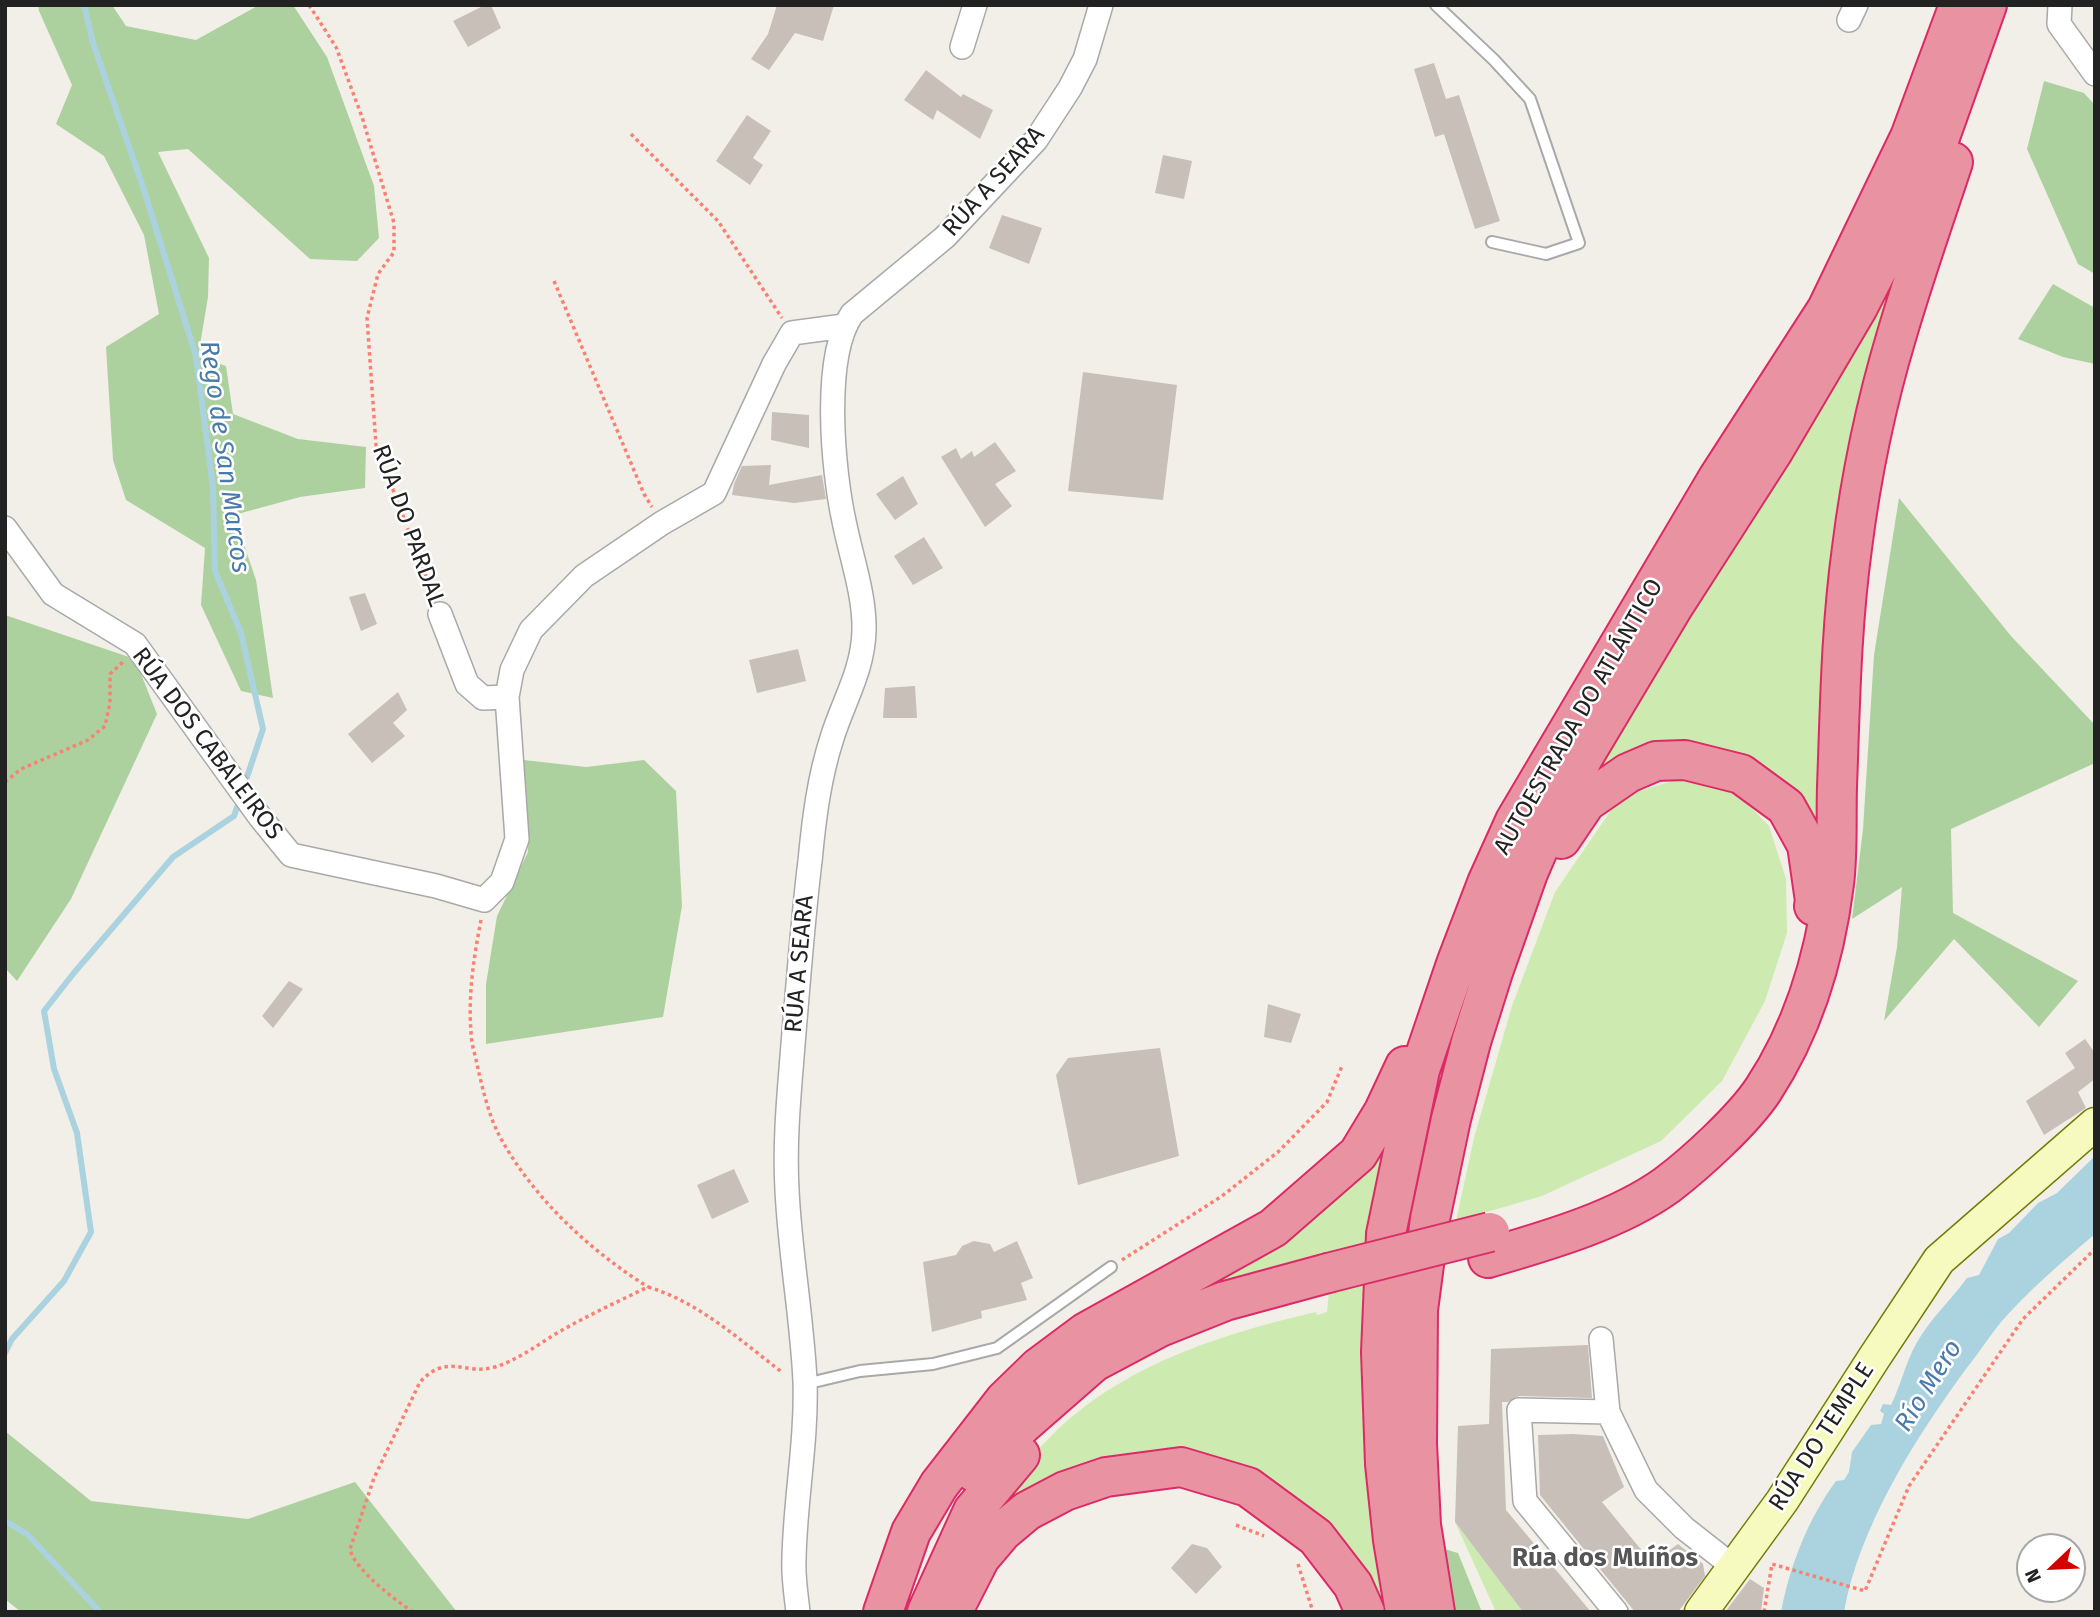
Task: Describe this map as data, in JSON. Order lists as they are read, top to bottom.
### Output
{
  "streets": {
    "highway": ["AUTOESTRADA DO ATLÁNTICO"],
    "main road": ["RÚA DO TEMPLE"],
    "street": ["RÚA A SEARA", "RÚA DO PARDAL", "RÚA DOS CABALEIROS"]
  },
  "districts": ["Rúa dos Muíños"],
  "water": ["Rego de San Marcos", "Río Mero"],
  "north": "bottom left"
}
